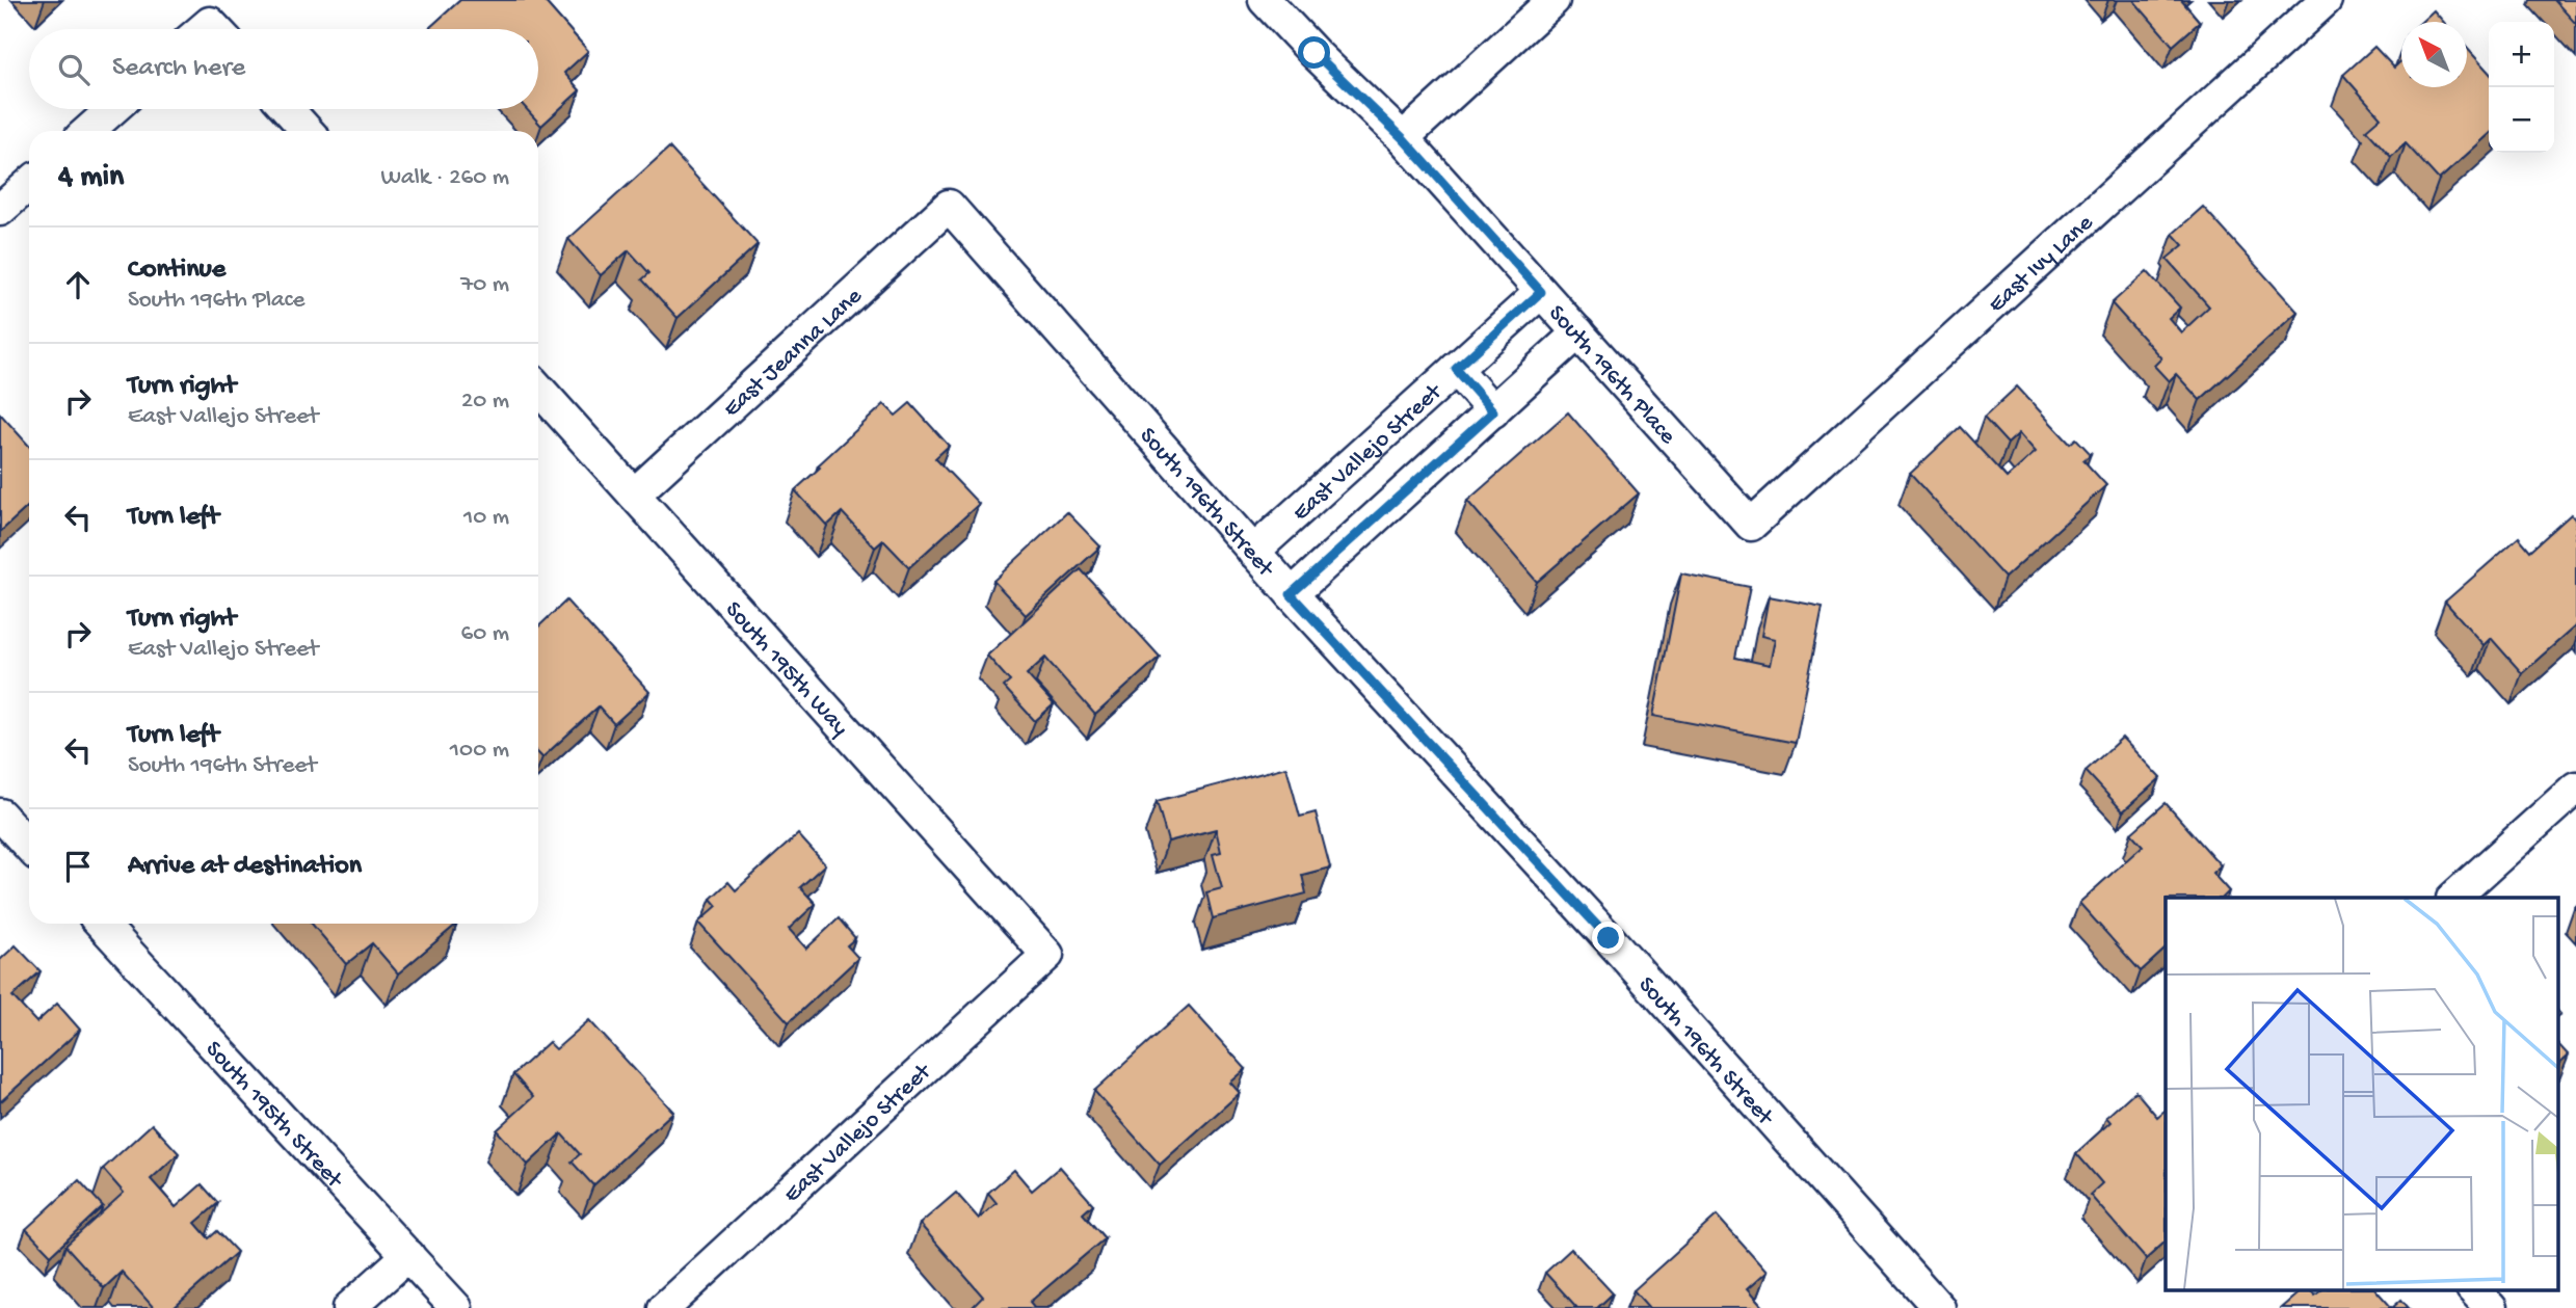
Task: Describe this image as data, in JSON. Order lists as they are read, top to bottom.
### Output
{
  "streets": {
    "street": [
      "East Ivy Lane",
      "East Jeanna Lane",
      "South 196th Place",
      "East Vallejo Street",
      "South 196th Street",
      "South 195th Way",
      "South 195th Street"
    ]
  },
  "crossings": [
    ["East Ivy Lane", "South 196th Place"],
    ["East Jeanna Lane", "South 196th Street"],
    ["East Jeanna Lane", "South 195th Way"],
    ["South 196th Place", "East Vallejo Street"],
    ["East Vallejo Street", "South 196th Street"],
    ["East Vallejo Street", "South 195th Way"]
  ],
  "north": "top left",
  "page": {
    "map_buttons": ["+", "−"],
    "search": "Search here",
    "heading": ["4 min", "Walk · 260 m"],
    "list": [
      ["Continue", "South 196th Place", "70 m"],
      ["Turn right", "East Vallejo Street", "20 m"],
      ["Turn left", "10 m"],
      ["Turn right", "East Vallejo Street", "60 m"],
      ["Turn left", "South 196th Street", "100 m"],
      "Arrive at destination"
    ]
  }
}
